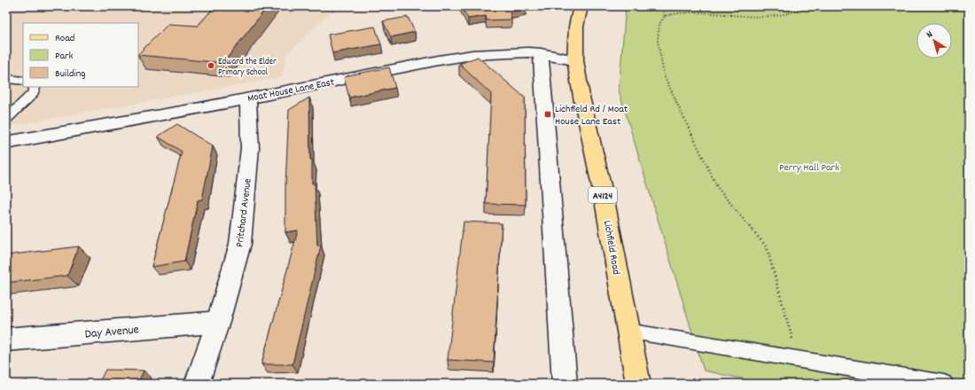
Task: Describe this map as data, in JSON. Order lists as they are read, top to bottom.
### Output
{
  "streets": {
    "main road": ["A4124", "Lichfield Road"],
    "street": ["Moat House Lane East", "Pritchard Avenue", "Day Avenue"]
  },
  "crossings": [
    ["Moat House Lane East", "Pritchard Avenue"],
    ["Moat House Lane East", "Lichfield Road"],
    ["Pritchard Avenue", "Day Avenue"]
  ],
  "parks": ["Perry Hall Park"],
  "places": {
    "other": ["Edward the Elder Primary School"],
    "transit": ["Lichfield Rd / Moat House Lane East"]
  },
  "legend": ["Road", "Park", "Building"],
  "north": "top left"
}
